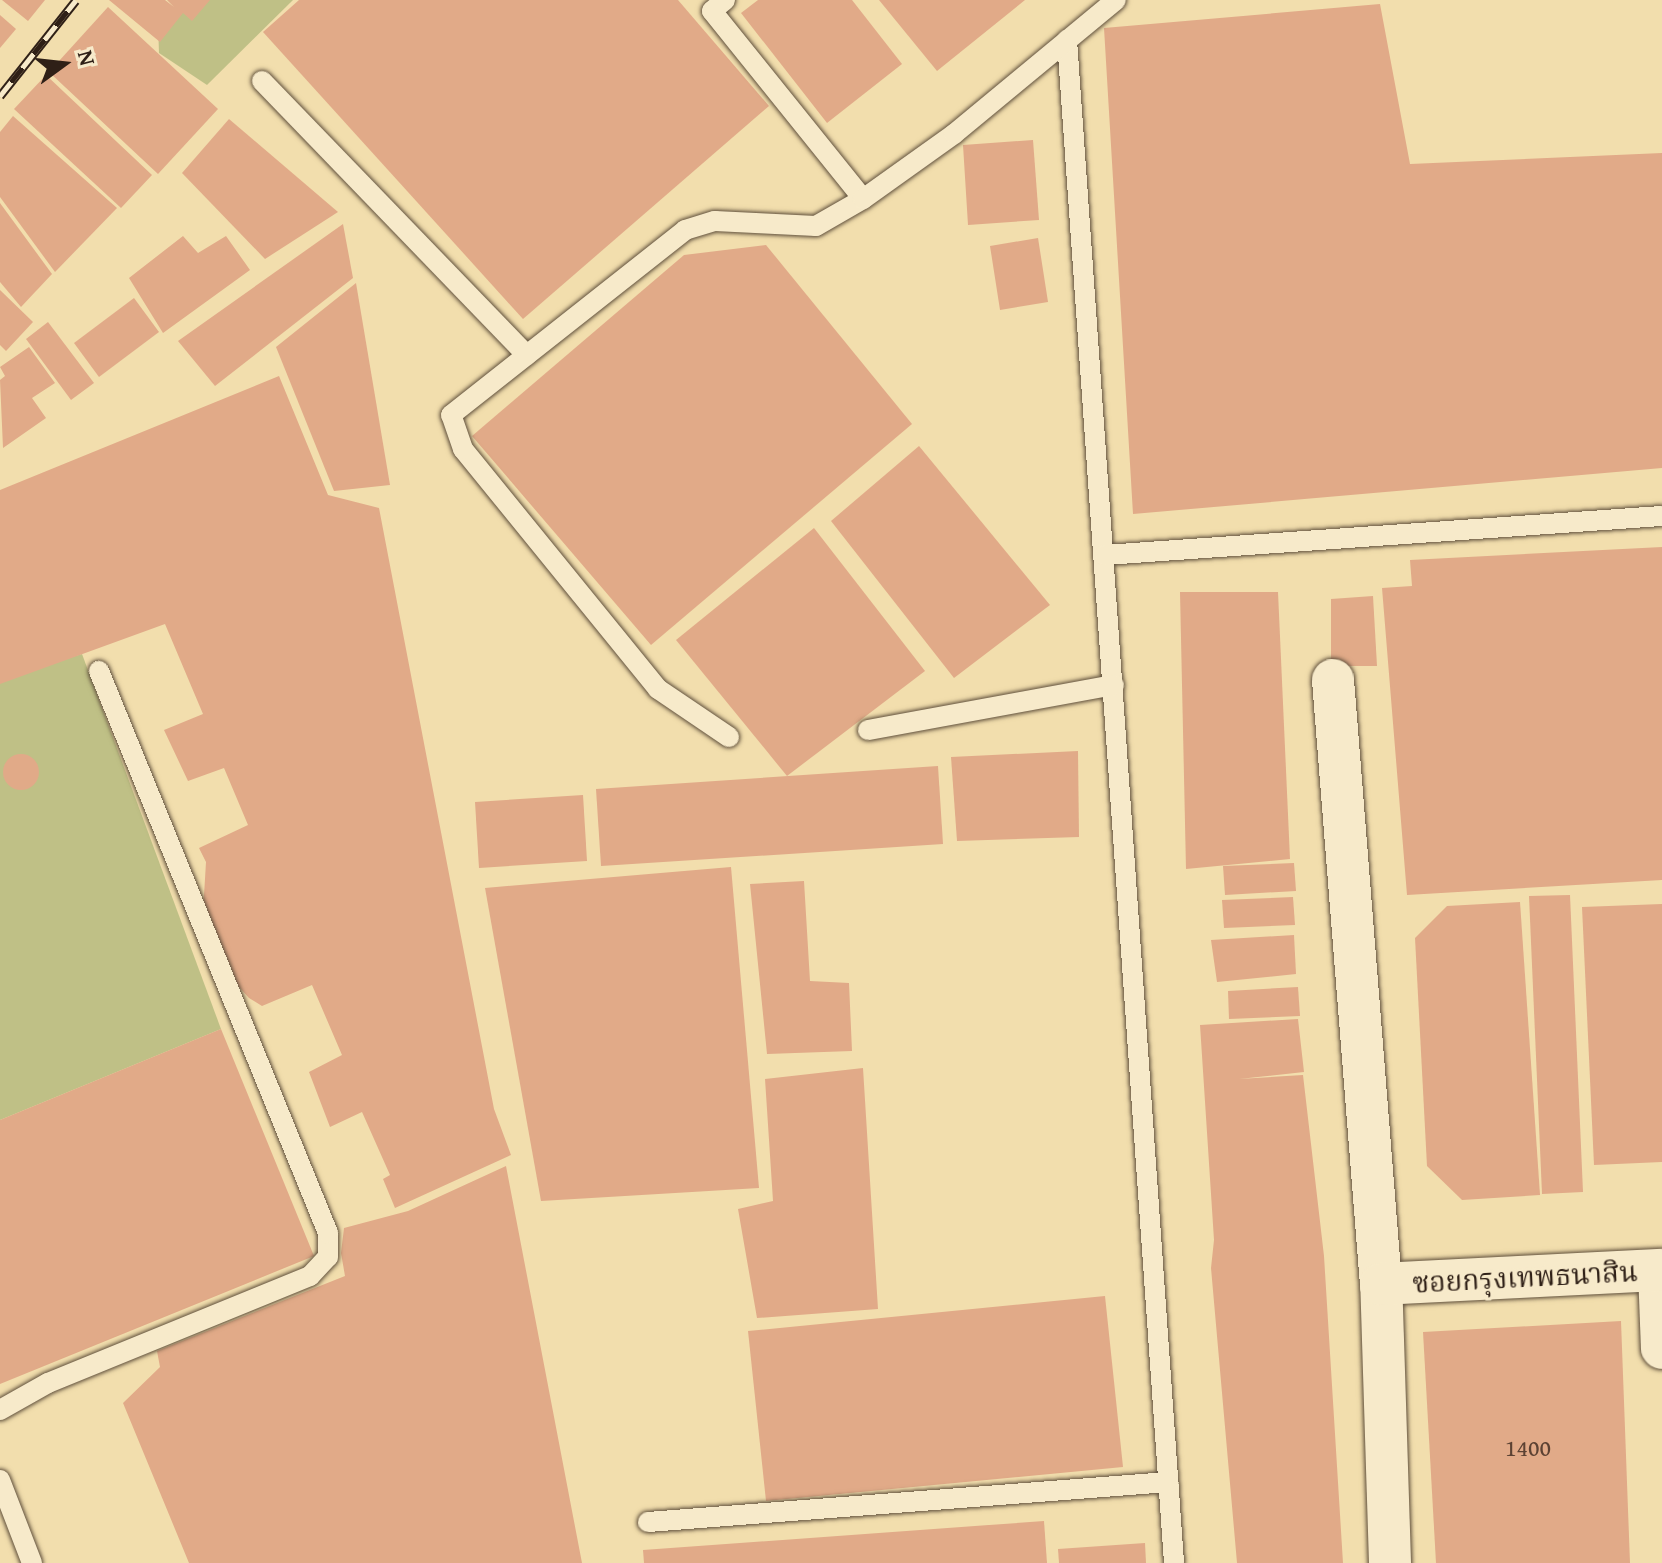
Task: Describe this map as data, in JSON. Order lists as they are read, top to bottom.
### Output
{
  "streets": {
    "street": ["ซอยกรุงเทพธนาสิน"]
  },
  "house_numbers": ["1400"],
  "north": "right"
}
